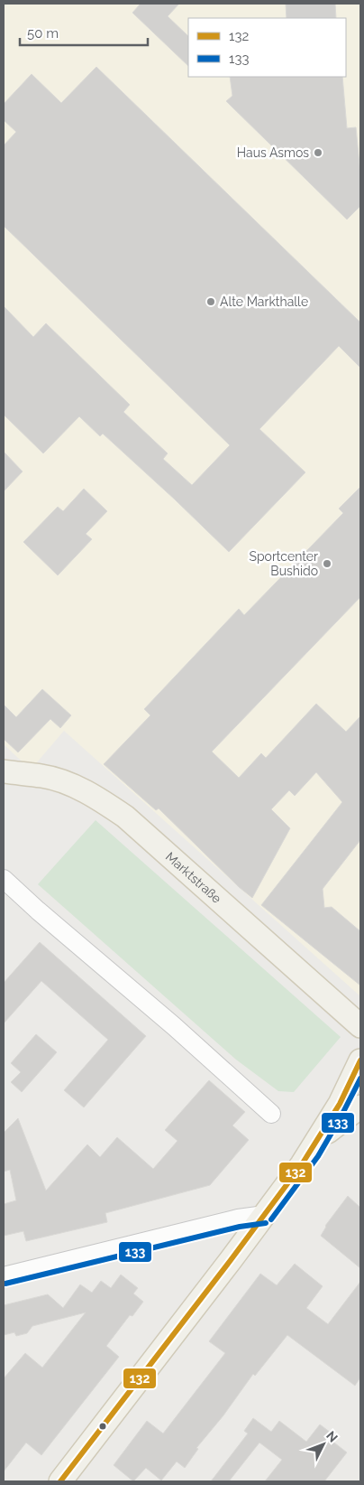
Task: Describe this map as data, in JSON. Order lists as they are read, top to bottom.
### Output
{
  "streets": {
    "main road": ["Marktstraße"]
  },
  "places": ["Haus Asmos", "Alte Markthalle", "Sportcenter Bushido"],
  "lines": ["transit line 132", "transit line 133"],
  "legend": ["132", "133"],
  "scale_bar": "50 m",
  "north": "top right"
}
